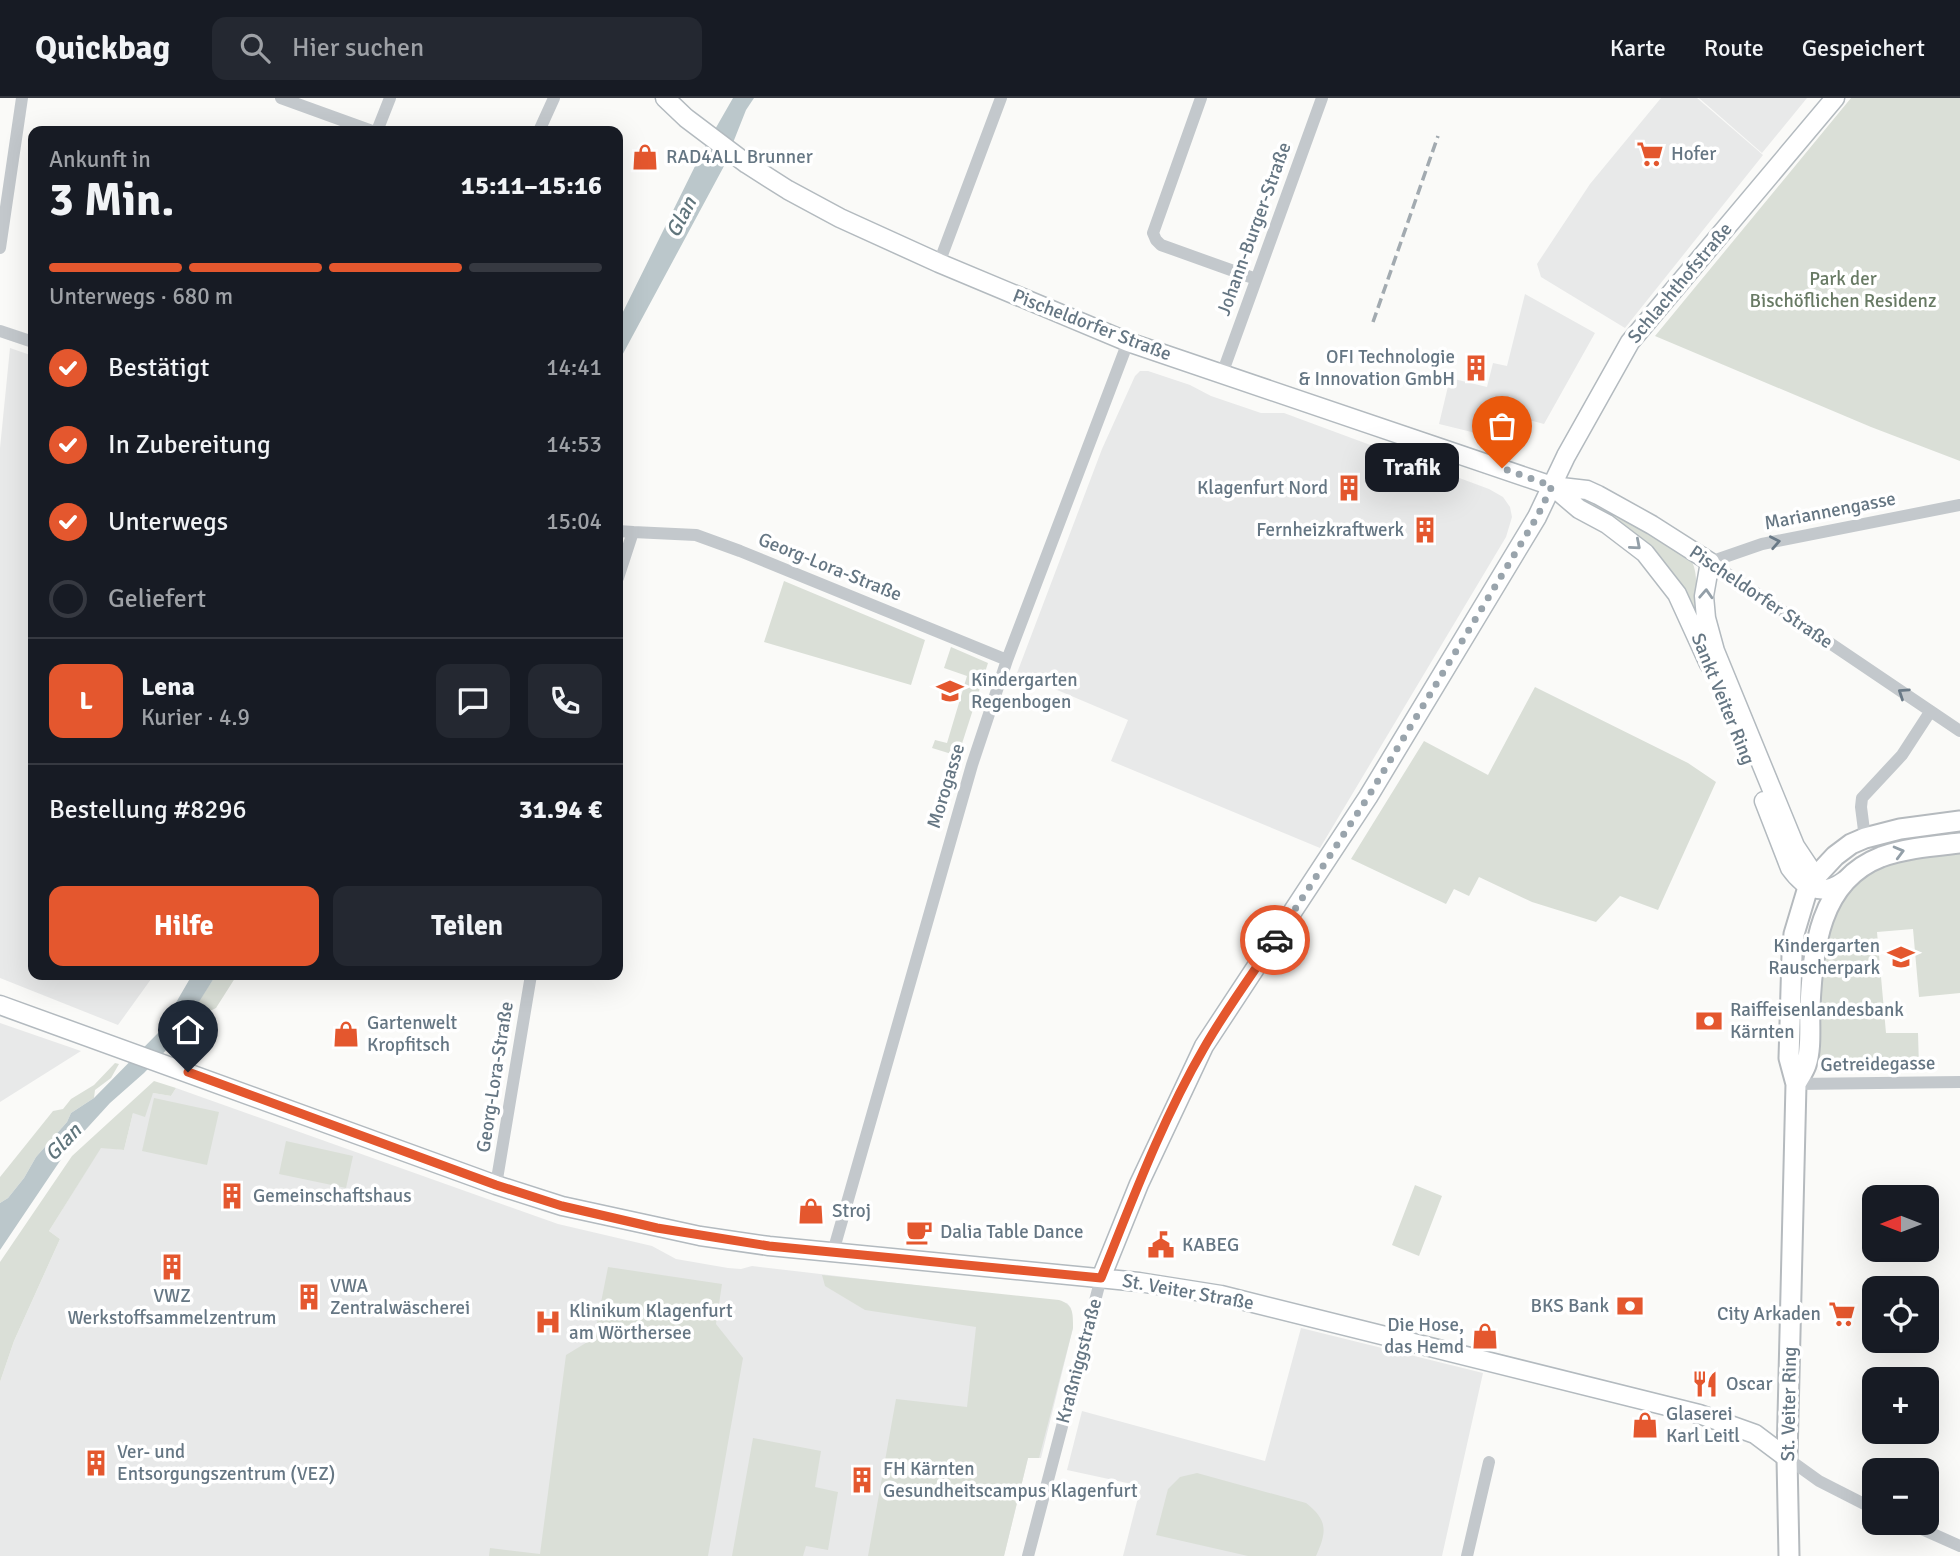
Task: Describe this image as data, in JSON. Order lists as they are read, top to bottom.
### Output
{
  "streets": {
    "main road": [
      "Schlachthofstraße",
      "Pischeldorfer Straße",
      "Sankt Veiter Ring",
      "St. Veiter Straße",
      "Kraßniggstraße",
      "St. Veiter Ring"
    ],
    "street": [
      "Johann-Burger-Straße",
      "Mariannengasse",
      "Georg-Lora-Straße",
      "Morogasse",
      "Getreidegasse"
    ]
  },
  "crossings": [
    ["Johann-Burger-Straße", "Pischeldorfer Straße"],
    ["Schlachthofstraße", "Pischeldorfer Straße"],
    ["Schlachthofstraße", "Kraßniggstraße"],
    ["Pischeldorfer Straße", "Mariannengasse"],
    ["Pischeldorfer Straße", "Sankt Veiter Ring"],
    ["Pischeldorfer Straße", "Morogasse"],
    ["Pischeldorfer Straße", "Kraßniggstraße"],
    ["Mariannengasse", "Sankt Veiter Ring"],
    ["Georg-Lora-Straße", "Morogasse"],
    ["Georg-Lora-Straße", "St. Veiter Straße"],
    ["Sankt Veiter Ring", "St. Veiter Ring"],
    ["Morogasse", "St. Veiter Straße"],
    ["Getreidegasse", "St. Veiter Ring"],
    ["St. Veiter Straße", "Kraßniggstraße"],
    ["St. Veiter Straße", "St. Veiter Ring"]
  ],
  "one_way": ["Mariannengasse"],
  "water": ["Glan"],
  "parks": ["Park der Bischöflichen Residenz"],
  "places": {
    "supermarket": ["Hofer", "City Arkaden"],
    "shop": [
      "RAD4ALL Brunner",
      "Gartenwelt Kropfitsch",
      "Stroj",
      "Die Hose, das Hemd",
      "Glaserei Karl Leitl"
    ],
    "building": [
      "OFI Technologie & Innovation GmbH",
      "Klagenfurt Nord",
      "Fernheizkraftwerk",
      "Gemeinschaftshaus",
      "VWZ Werkstoffsammelzentrum",
      "VWA Zentralwäscherei",
      "Ver- und Entsorgungszentrum (VEZ)",
      "FH Kärnten Gesundheitscampus Klagenfurt"
    ],
    "other": ["Trafik"],
    "school or university": ["Kindergarten Regenbogen", "Kindergarten Rauscherpark"],
    "bank": ["Raiffeisenlandesbank Kärnten", "BKS Bank"],
    "cafe": ["Dalia Table Dance"],
    "public building": ["KABEG"],
    "hospital": ["Klinikum Klagenfurt am Wörthersee"],
    "restaurant": ["Oscar"]
  },
  "north": "left",
  "page": {
    "header": "Quickbag",
    "search": "Hier suchen",
    "nav": ["Karte", "Route", "Gespeichert"],
    "heading": ["3 Min.", "Ankunft in", "15:11–15:16"],
    "panel": [
      "Lena",
      "Kurier · 4.9",
      "Bestellung #8296",
      "31.94 €"
    ],
    "bar": "Unterwegs · 680 m",
    "list": [
      ["Bestätigt", "14:41"],
      ["In Zubereitung", "14:53"],
      ["Unterwegs", "15:04"],
      "Geliefert"
    ],
    "bubble": "Trafik",
    "round": "L",
    "buttons": ["Hilfe", "Teilen"],
    "map_buttons": ["+", "−"]
  }
}
